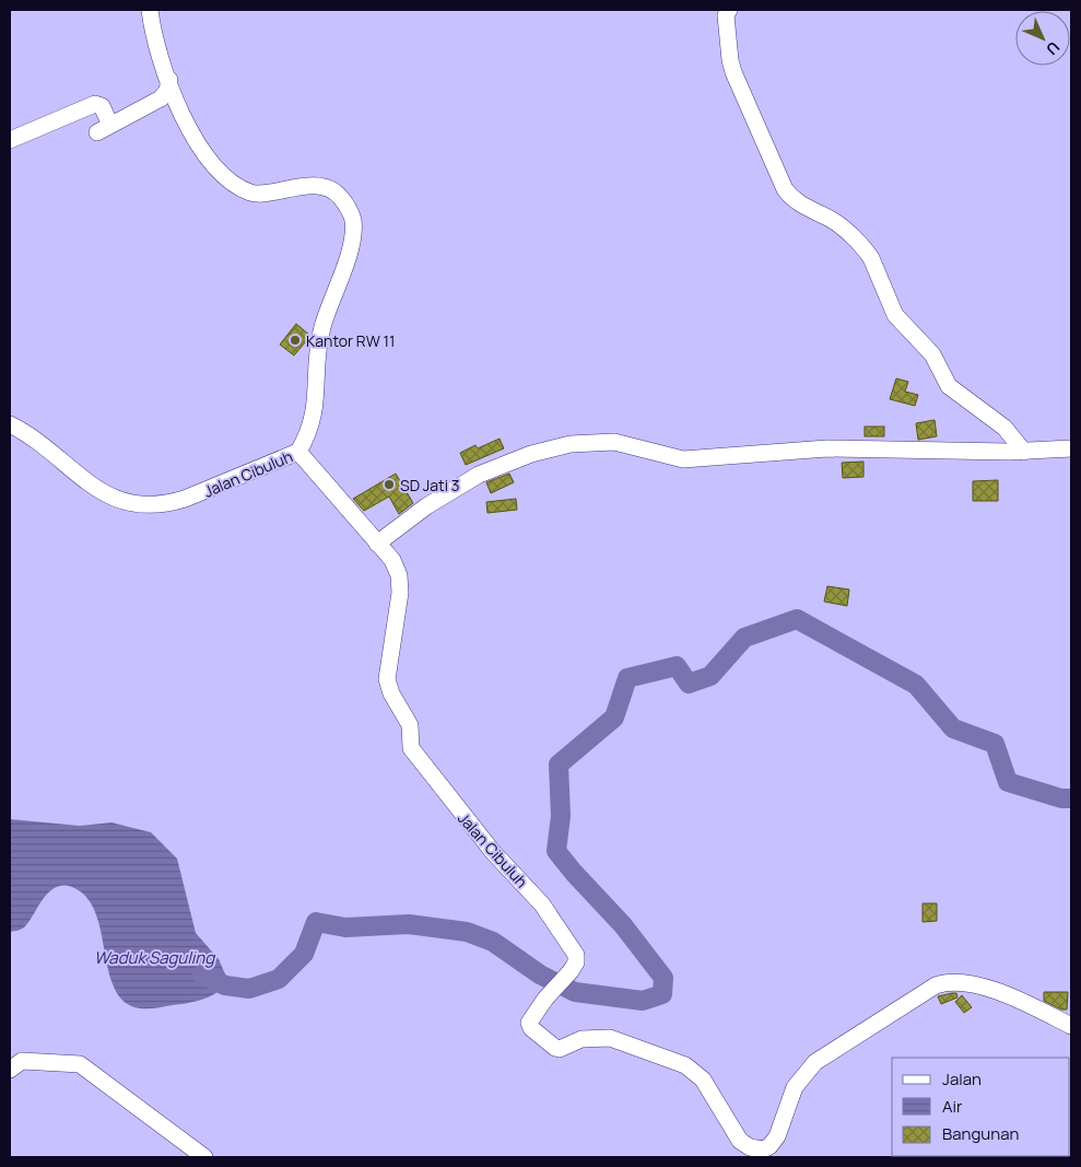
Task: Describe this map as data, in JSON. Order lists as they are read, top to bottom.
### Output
{
  "streets": {
    "street": ["Jalan Cibuluh"]
  },
  "water": ["Waduk Saguling"],
  "places": ["Kantor RW 11", "SD Jati 3"],
  "legend": ["Jalan", "Air", "Bangunan"],
  "north": "bottom right"
}
